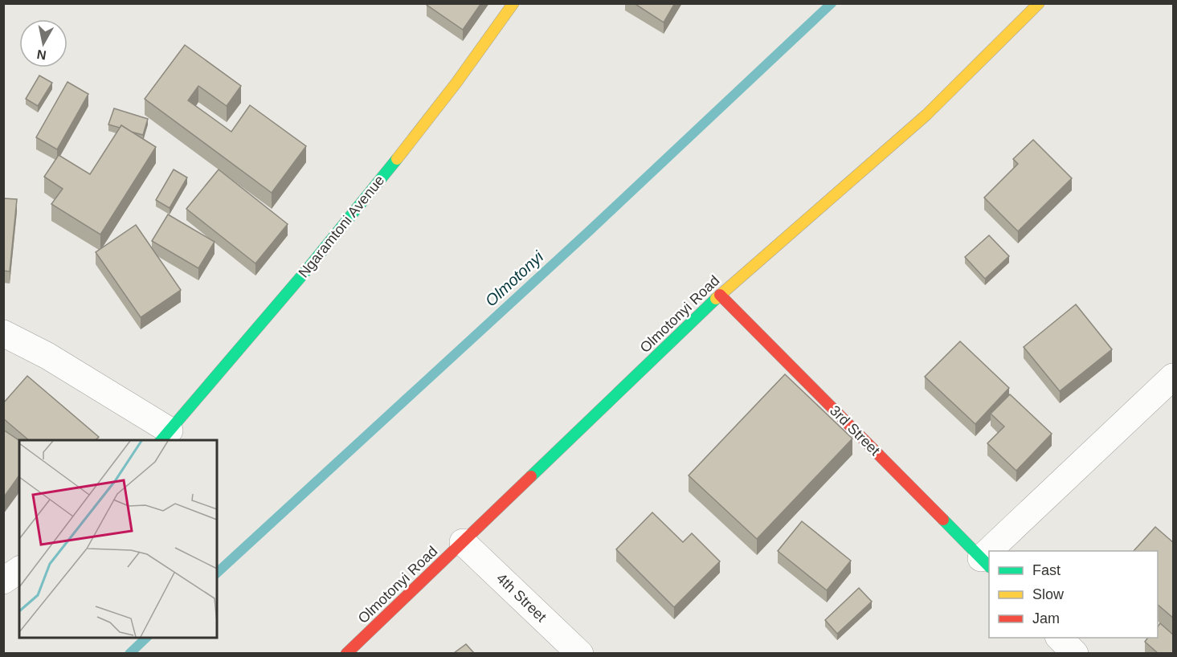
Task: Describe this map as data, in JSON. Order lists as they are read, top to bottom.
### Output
{
  "streets": {
    "street": [
      "Ngaramtoni Avenue",
      "Olmotonyi Road",
      "3rd Street",
      "4th Street"
    ]
  },
  "crossings": [
    ["Olmotonyi Road", "3rd Street"],
    ["Olmotonyi Road", "4th Street"]
  ],
  "water": ["Olmotonyi"],
  "legend": ["Fast", "Slow", "Jam"],
  "north": "bottom"
}
